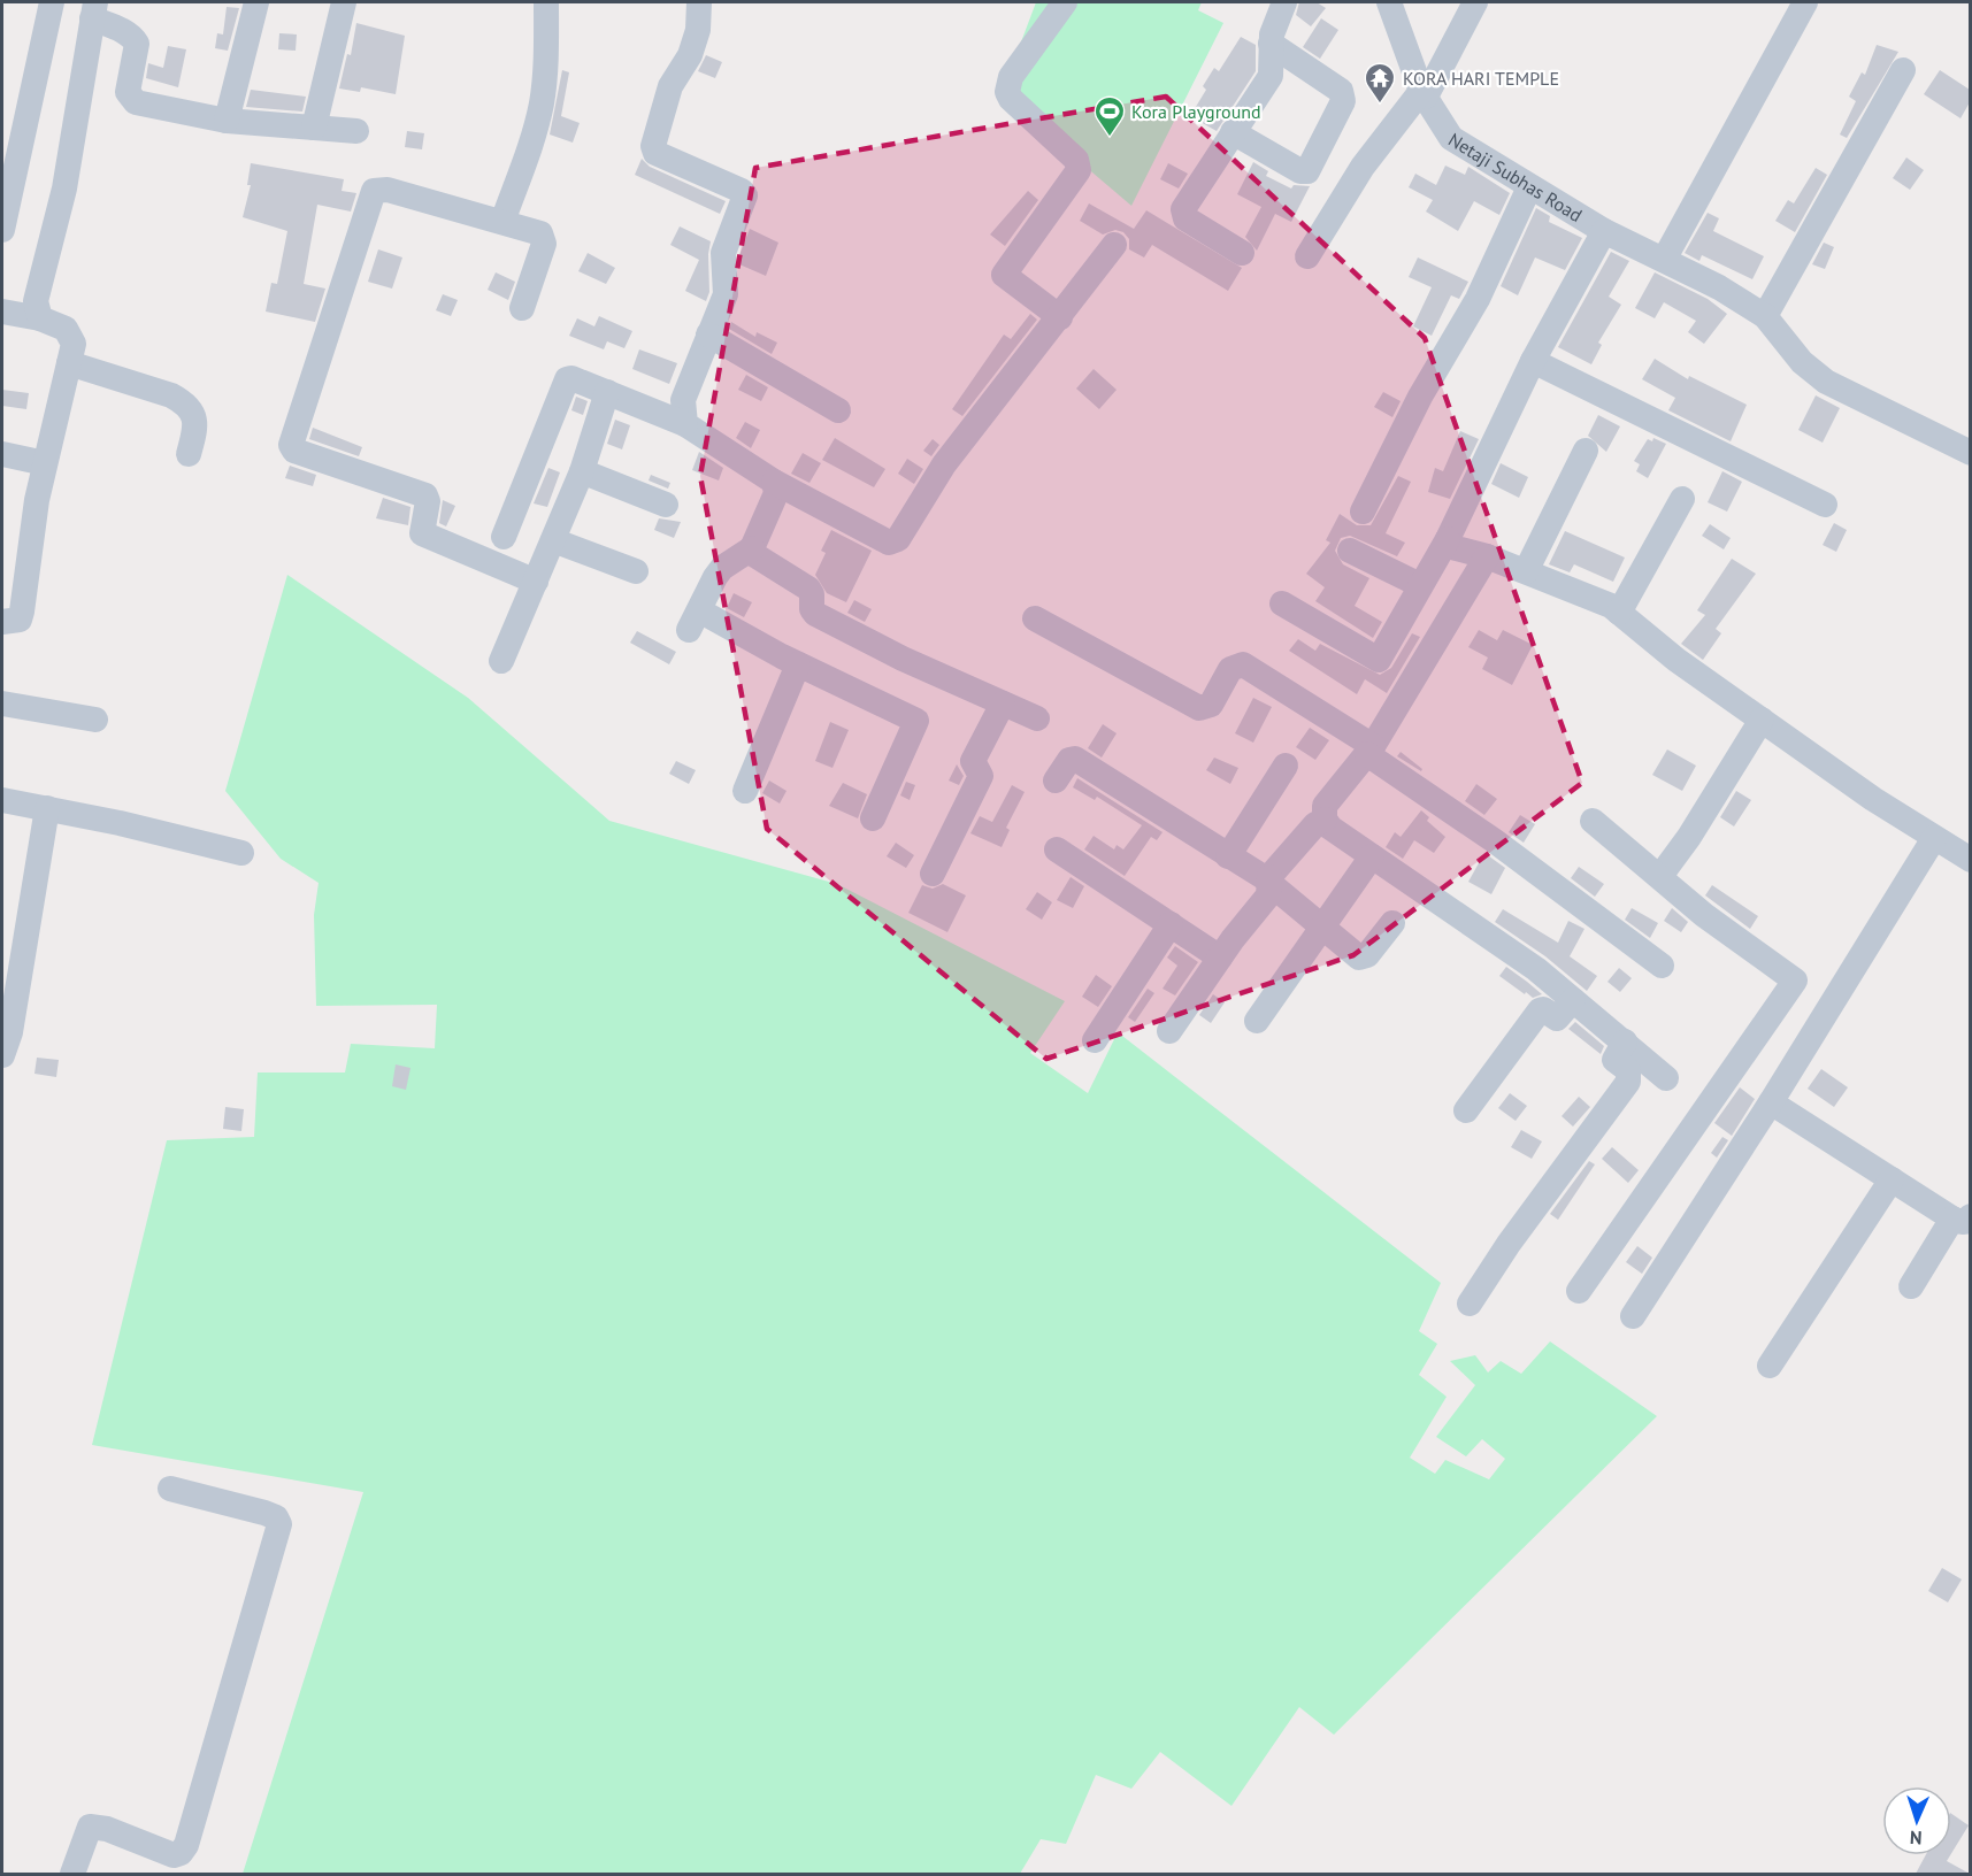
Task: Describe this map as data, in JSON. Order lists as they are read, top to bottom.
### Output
{
  "streets": {
    "street": ["Netaji Subhas Road"]
  },
  "places": {
    "temple": ["KORA HARI TEMPLE"],
    "sports": ["Kora Playground"]
  },
  "north": "bottom"
}
